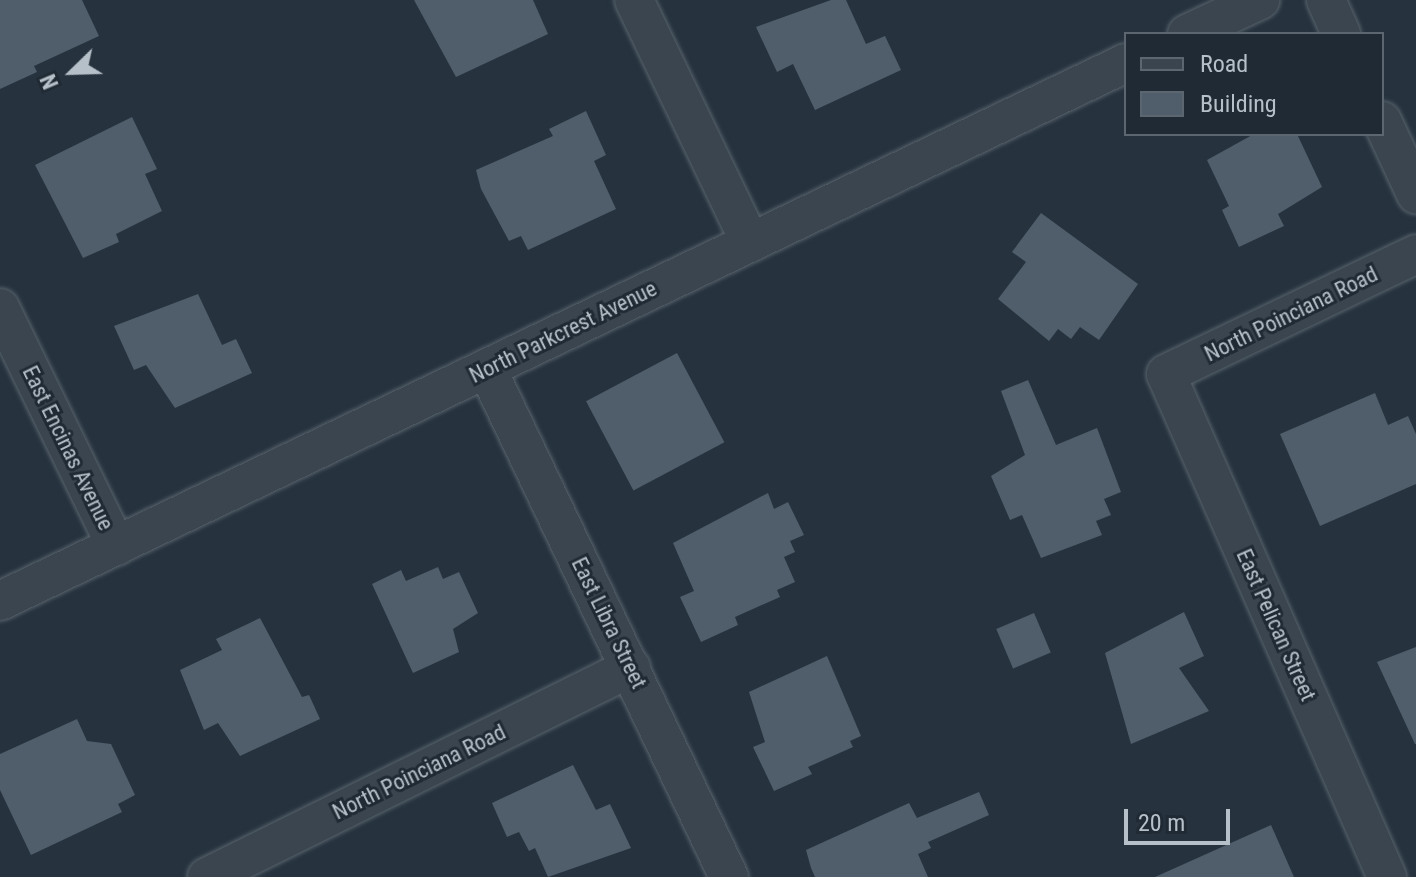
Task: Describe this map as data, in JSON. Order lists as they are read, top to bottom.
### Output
{
  "streets": {
    "street": [
      "North Poinciana Road",
      "North Parkcrest Avenue",
      "East Encinas Avenue",
      "East Libra Street",
      "East Pelican Street"
    ]
  },
  "crossings": [
    ["North Poinciana Road", "East Libra Street"],
    ["North Poinciana Road", "East Pelican Street"],
    ["North Parkcrest Avenue", "East Encinas Avenue"],
    ["North Parkcrest Avenue", "East Libra Street"]
  ],
  "legend": ["Road", "Building"],
  "scale_bar": "20 m",
  "north": "bottom left"
}
